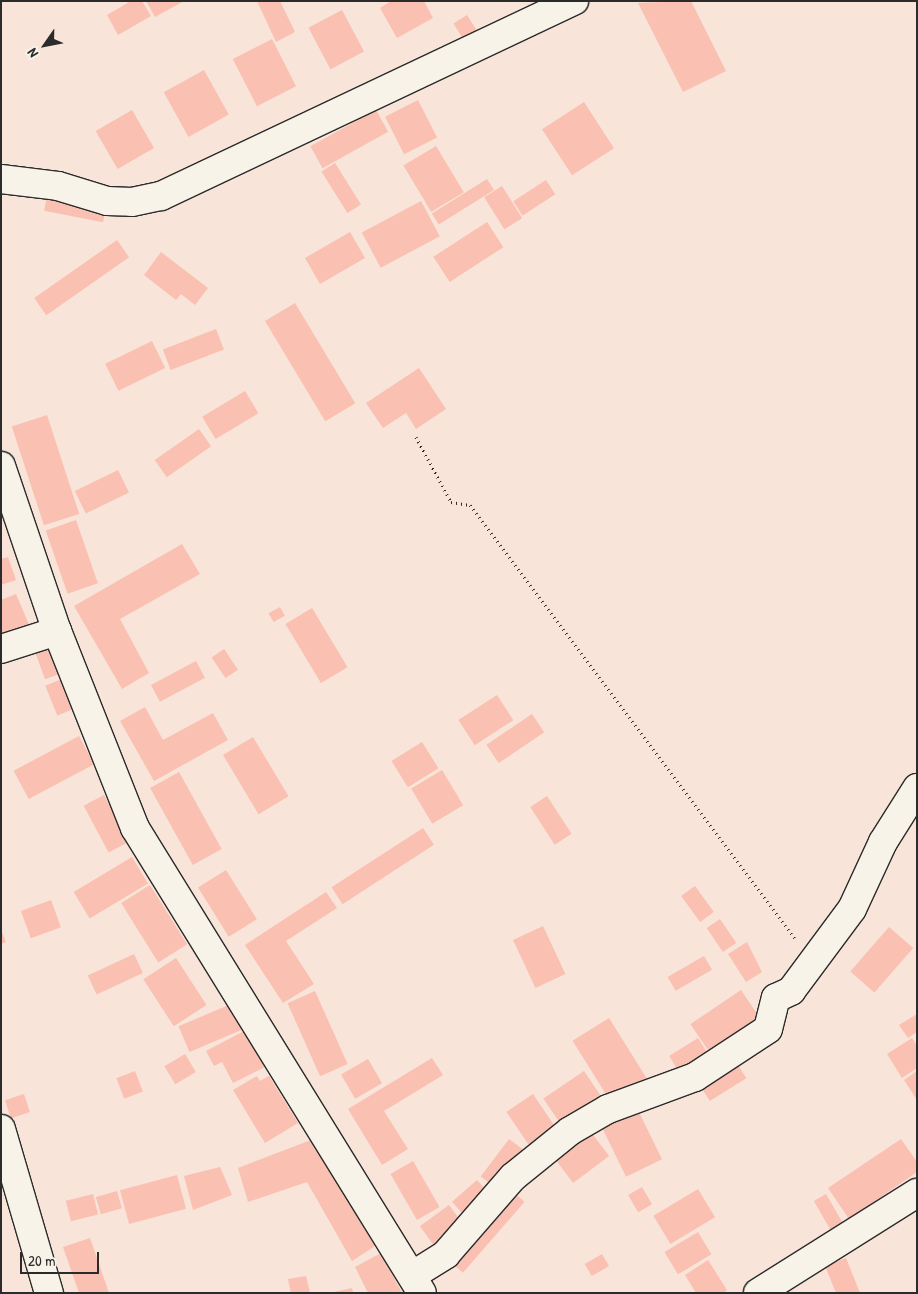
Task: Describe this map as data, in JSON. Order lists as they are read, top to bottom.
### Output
{
  "scale_bar": "20 m",
  "north": "bottom left"
}
